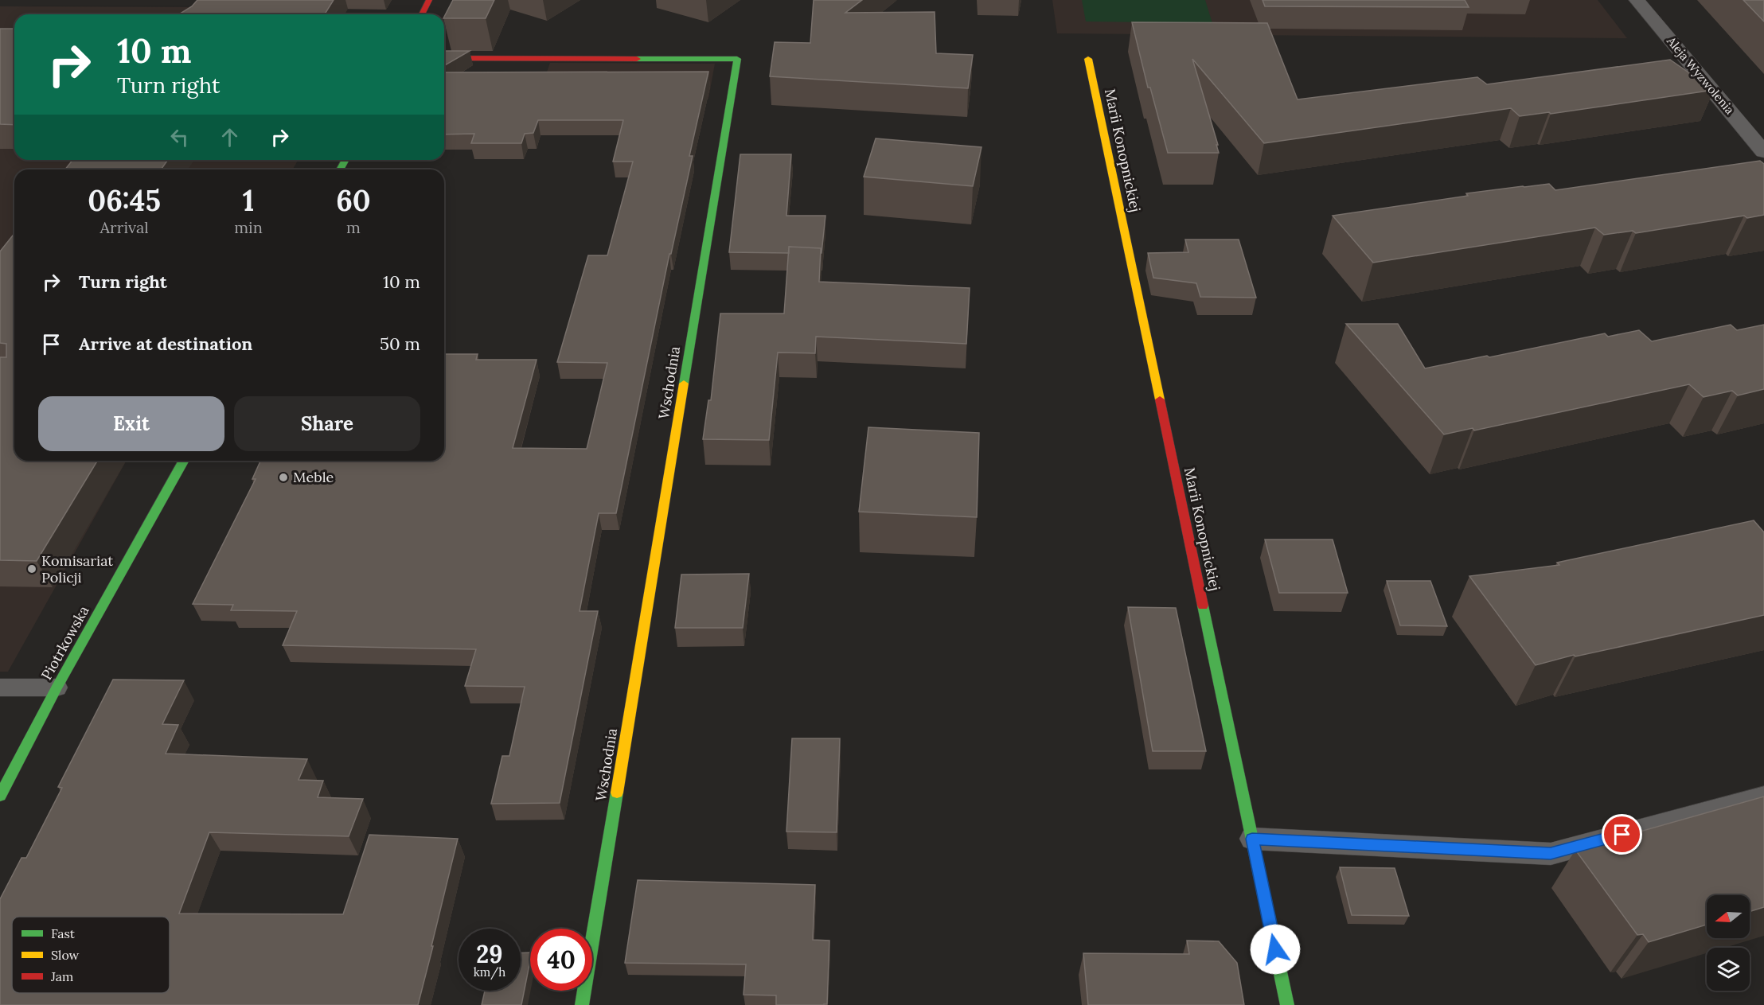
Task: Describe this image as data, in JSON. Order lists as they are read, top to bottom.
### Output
{
  "streets": {
    "street": [
      "Aleja Wyzwolenia",
      "Marii Konopnickiej",
      "Wschodnia",
      "Piotrkowska"
    ]
  },
  "places": ["Meble", "Komisariat Policji"],
  "legend": ["Fast", "Slow", "Jam"],
  "north": "left",
  "page": {
    "turn": ["10 m", "Turn right"],
    "eta": [
      "06:45",
      "Arrival",
      "1",
      "min",
      "60",
      "m"
    ],
    "list": [
      {
        "name": "Turn right",
        "value": "10 m"
      },
      {
        "name": "Arrive at destination",
        "value": "50 m"
      }
    ],
    "buttons": ["Exit", "Share"],
    "speed": "29 km/h",
    "limit": "40"
  }
}
